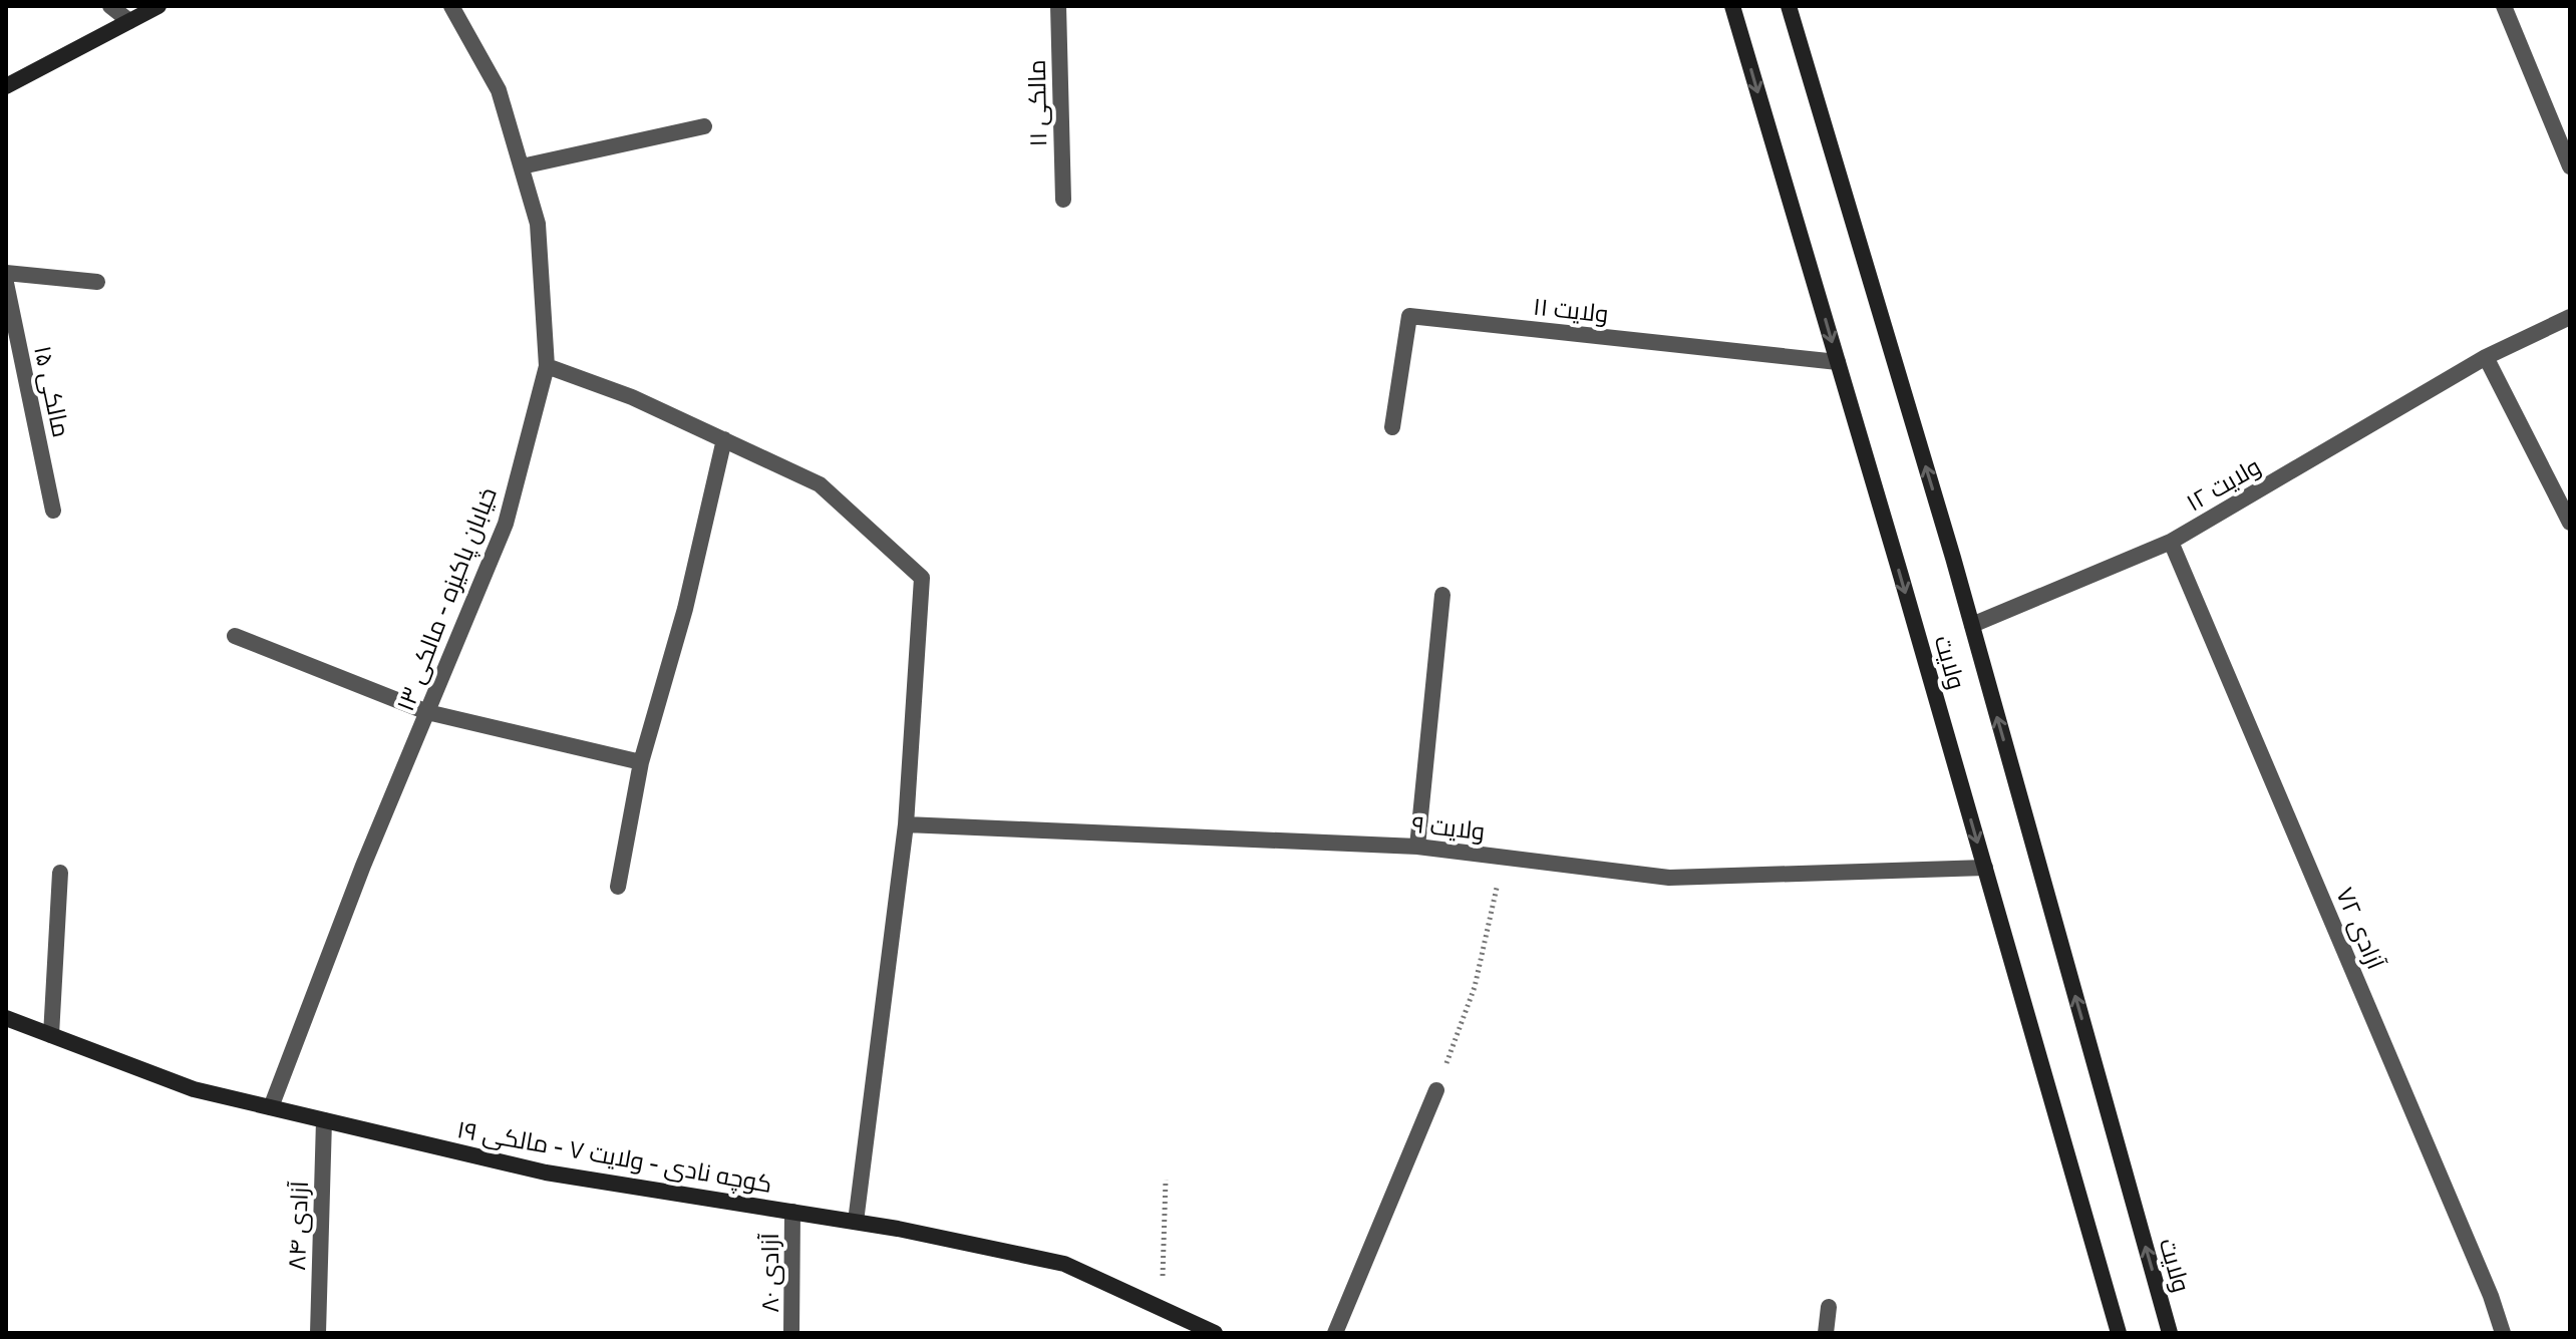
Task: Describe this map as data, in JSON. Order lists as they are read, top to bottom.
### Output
{
  "streets": {
    "main road": ["ولایت", "کوچه نادی - ولایت ۷ - مالکی ۱۹"],
    "street": [
      "مالکی ۱۱",
      "ولایت ۱۱",
      "مالکی ۱۵",
      "ولایت ۱۲",
      "خیابان پاکیزه - مالکی ۱۳",
      "ولایت ۹",
      "آزادی ۷۲",
      "آزادی ۸۴",
      "آزادی ۸۰"
    ]
  },
  "crossings": [
    ["ولایت ۱۱", "ولایت"],
    ["ولایت ۱۲", "ولایت"],
    ["ولایت ۱۲", "آزادی ۷۲"],
    ["خیابان پاکیزه - مالکی ۱۳", "کوچه نادی - ولایت ۷ - مالکی ۱۹"],
    ["ولایت", "ولایت ۹"],
    ["کوچه نادی - ولایت ۷ - مالکی ۱۹", "آزادی ۸۴"],
    ["کوچه نادی - ولایت ۷ - مالکی ۱۹", "آزادی ۸۰"]
  ]
}
